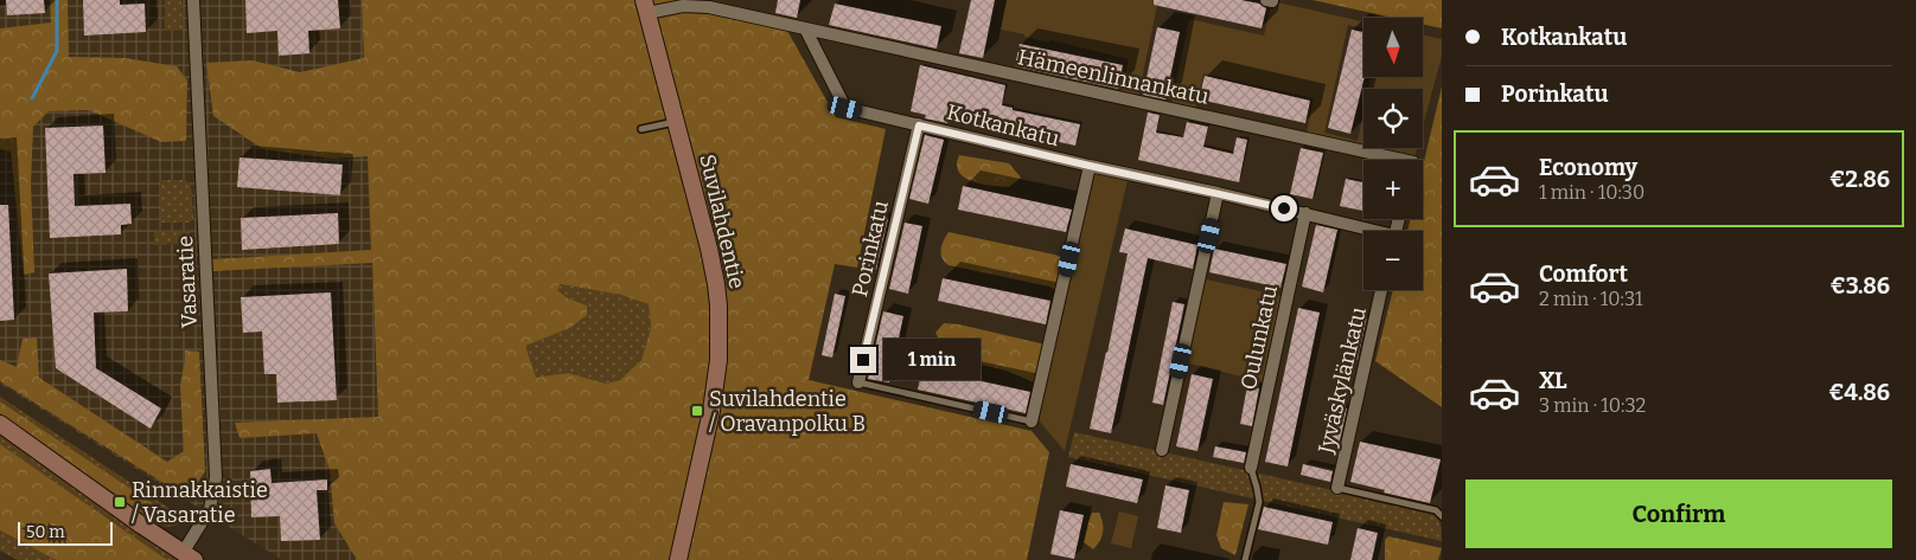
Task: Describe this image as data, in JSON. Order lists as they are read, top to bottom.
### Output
{
  "streets": {
    "street": [
      "Hämeenlinnankatu",
      "Kotkankatu",
      "Suvilahdentie",
      "Porinkatu",
      "Vasaratie",
      "Oulunkatu",
      "Jyväskylänkatu"
    ]
  },
  "crossings": [
    ["Hämeenlinnankatu", "Kotkankatu"],
    ["Kotkankatu", "Porinkatu"],
    ["Kotkankatu", "Oulunkatu"]
  ],
  "places": {
    "transit": ["Suvilahdentie / Oravanpolku B", "Rinnakkaistie / Vasaratie"]
  },
  "scale_bar": "50 m",
  "north": "bottom",
  "page": {
    "banner": ["Kotkankatu", "Porinkatu"],
    "map_buttons": ["+", "−"],
    "list": [
      {
        "name": "Economy",
        "note": "1 min · 10:30",
        "value": "€2.86"
      },
      {
        "name": "Comfort",
        "note": "2 min · 10:31",
        "value": "€3.86"
      },
      {
        "name": "XL",
        "note": "3 min · 10:32",
        "value": "€4.86"
      }
    ],
    "bubble": "1 min",
    "buttons": "Confirm",
    "scale": "50 m"
  }
}
